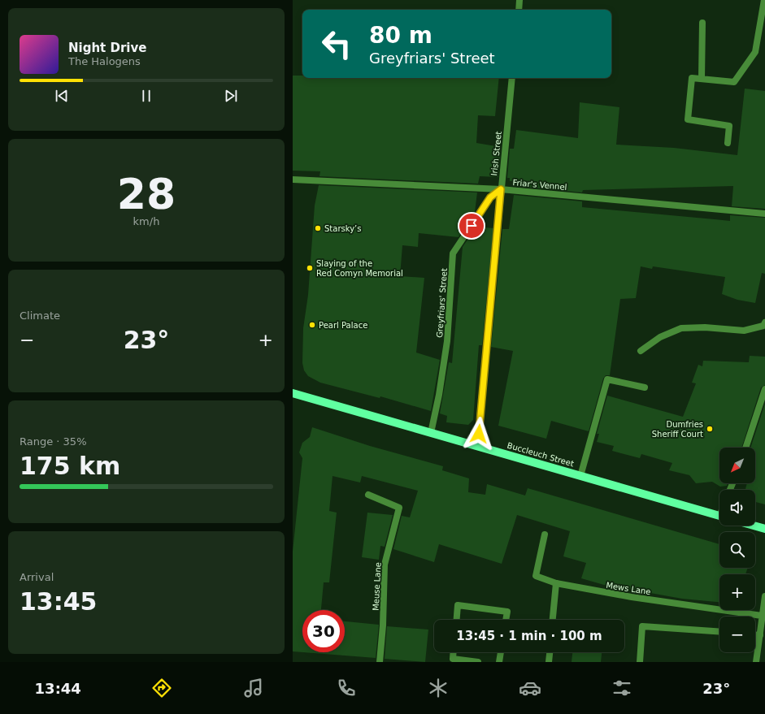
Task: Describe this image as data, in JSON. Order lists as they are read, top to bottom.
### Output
{
  "streets": {
    "main road": ["Buccleuch Street"],
    "street": [
      "Irish Street",
      "Friar's Vennel",
      "Greyfriars' Street",
      "Meuse Lane",
      "Mews Lane"
    ]
  },
  "crossings": [
    ["Irish Street", "Friar's Vennel"],
    ["Irish Street", "Greyfriars' Street"],
    ["Irish Street", "Buccleuch Street"],
    ["Friar's Vennel", "Greyfriars' Street"],
    ["Greyfriars' Street", "Buccleuch Street"]
  ],
  "places": [
    "Starsky’s",
    "Slaying of the Red Comyn Memorial",
    "Pearl Palace",
    "Dumfries Sheriff Court"
  ],
  "north": "bottom left",
  "page": {
    "turn": ["80 m", "Greyfriars' Street"],
    "song": ["Night Drive", "The Halogens"],
    "tile": [
      ["28", "km/h"],
      "Climate",
      ["Range · 35%", "175 km"],
      ["Arrival", "13:45"]
    ],
    "heat": ["−", "23°", "+"],
    "map_buttons": ["+", "−"],
    "limit": "30",
    "trip": "13:45 · 1 min · 100 m",
    "tabs": ["13:44", "23°"]
  }
}
